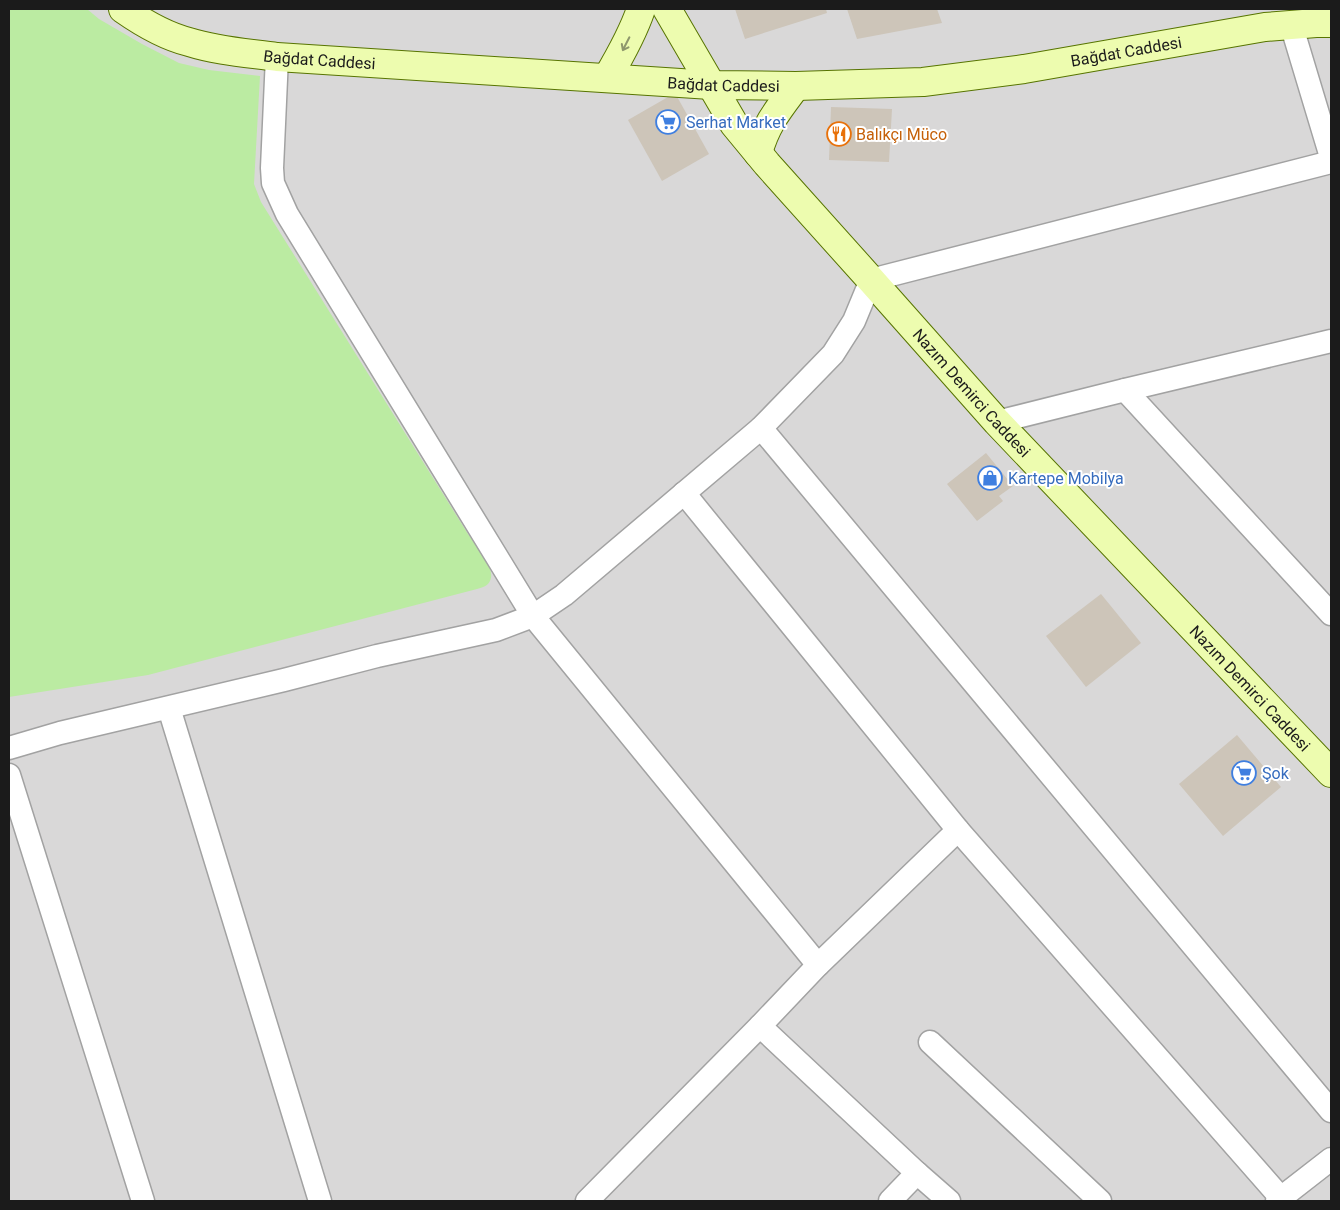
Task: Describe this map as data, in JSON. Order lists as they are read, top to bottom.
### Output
{
  "streets": {
    "main road": ["Bağdat Caddesi", "Nazım Demirci Caddesi"]
  },
  "crossings": [
    ["Bağdat Caddesi", "Nazım Demirci Caddesi"]
  ],
  "places": {
    "supermarket": ["Serhat Market", "Şok"],
    "restaurant": ["Balıkçı Müco"],
    "shop": ["Kartepe Mobilya"]
  }
}
